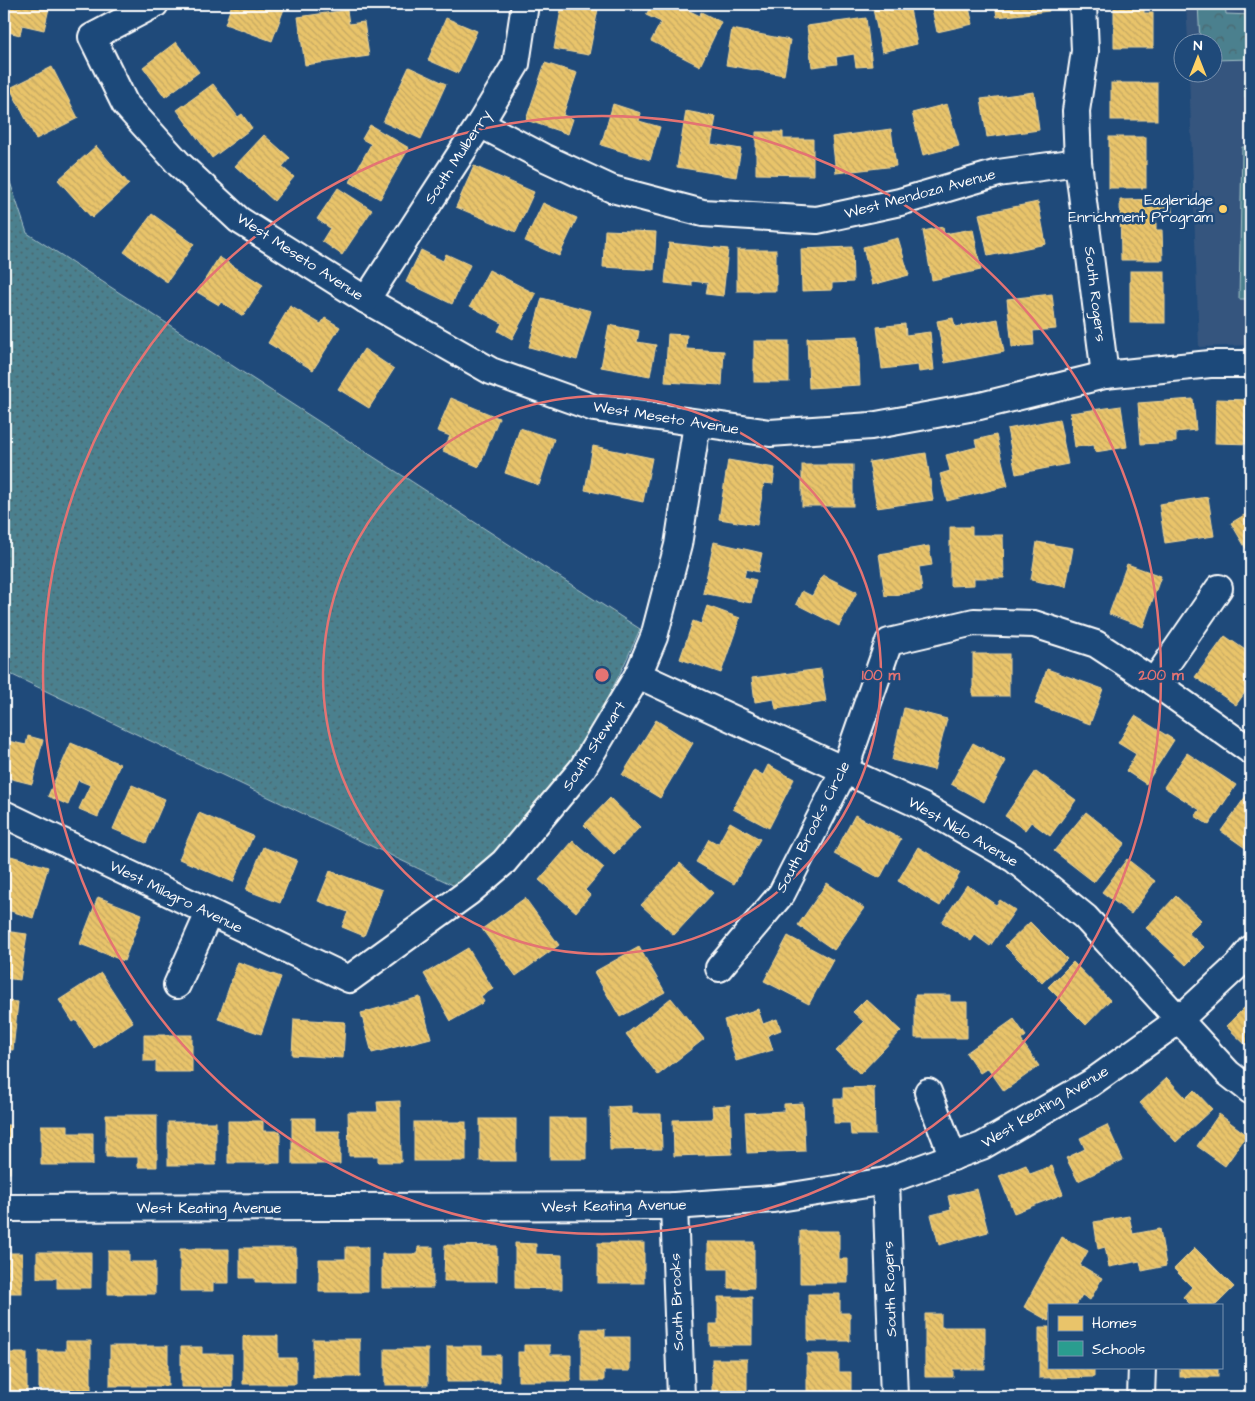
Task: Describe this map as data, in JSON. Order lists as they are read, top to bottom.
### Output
{
  "streets": {
    "street": [
      "South Mulberry",
      "West Mendoza Avenue",
      "West Meseto Avenue",
      "South Rogers",
      "South Stewart",
      "South Brooks Circle",
      "West Nido Avenue",
      "West Milagro Avenue",
      "West Keating Avenue",
      "South Brooks"
    ]
  },
  "crossings": [
    ["South Mulberry", "West Mendoza Avenue"],
    ["South Mulberry", "West Meseto Avenue"],
    ["West Mendoza Avenue", "South Rogers"],
    ["West Meseto Avenue", "South Rogers"],
    ["West Meseto Avenue", "South Stewart"],
    ["South Rogers", "West Keating Avenue"],
    ["South Stewart", "West Nido Avenue"],
    ["South Stewart", "West Milagro Avenue"],
    ["South Brooks Circle", "West Nido Avenue"],
    ["West Nido Avenue", "West Keating Avenue"],
    ["West Keating Avenue", "South Brooks"]
  ],
  "places": ["Eagleridge Enrichment Program"],
  "legend": ["Homes", "Schools"],
  "north": "top",
  "rings": ["100 m", "200 m"]
}
